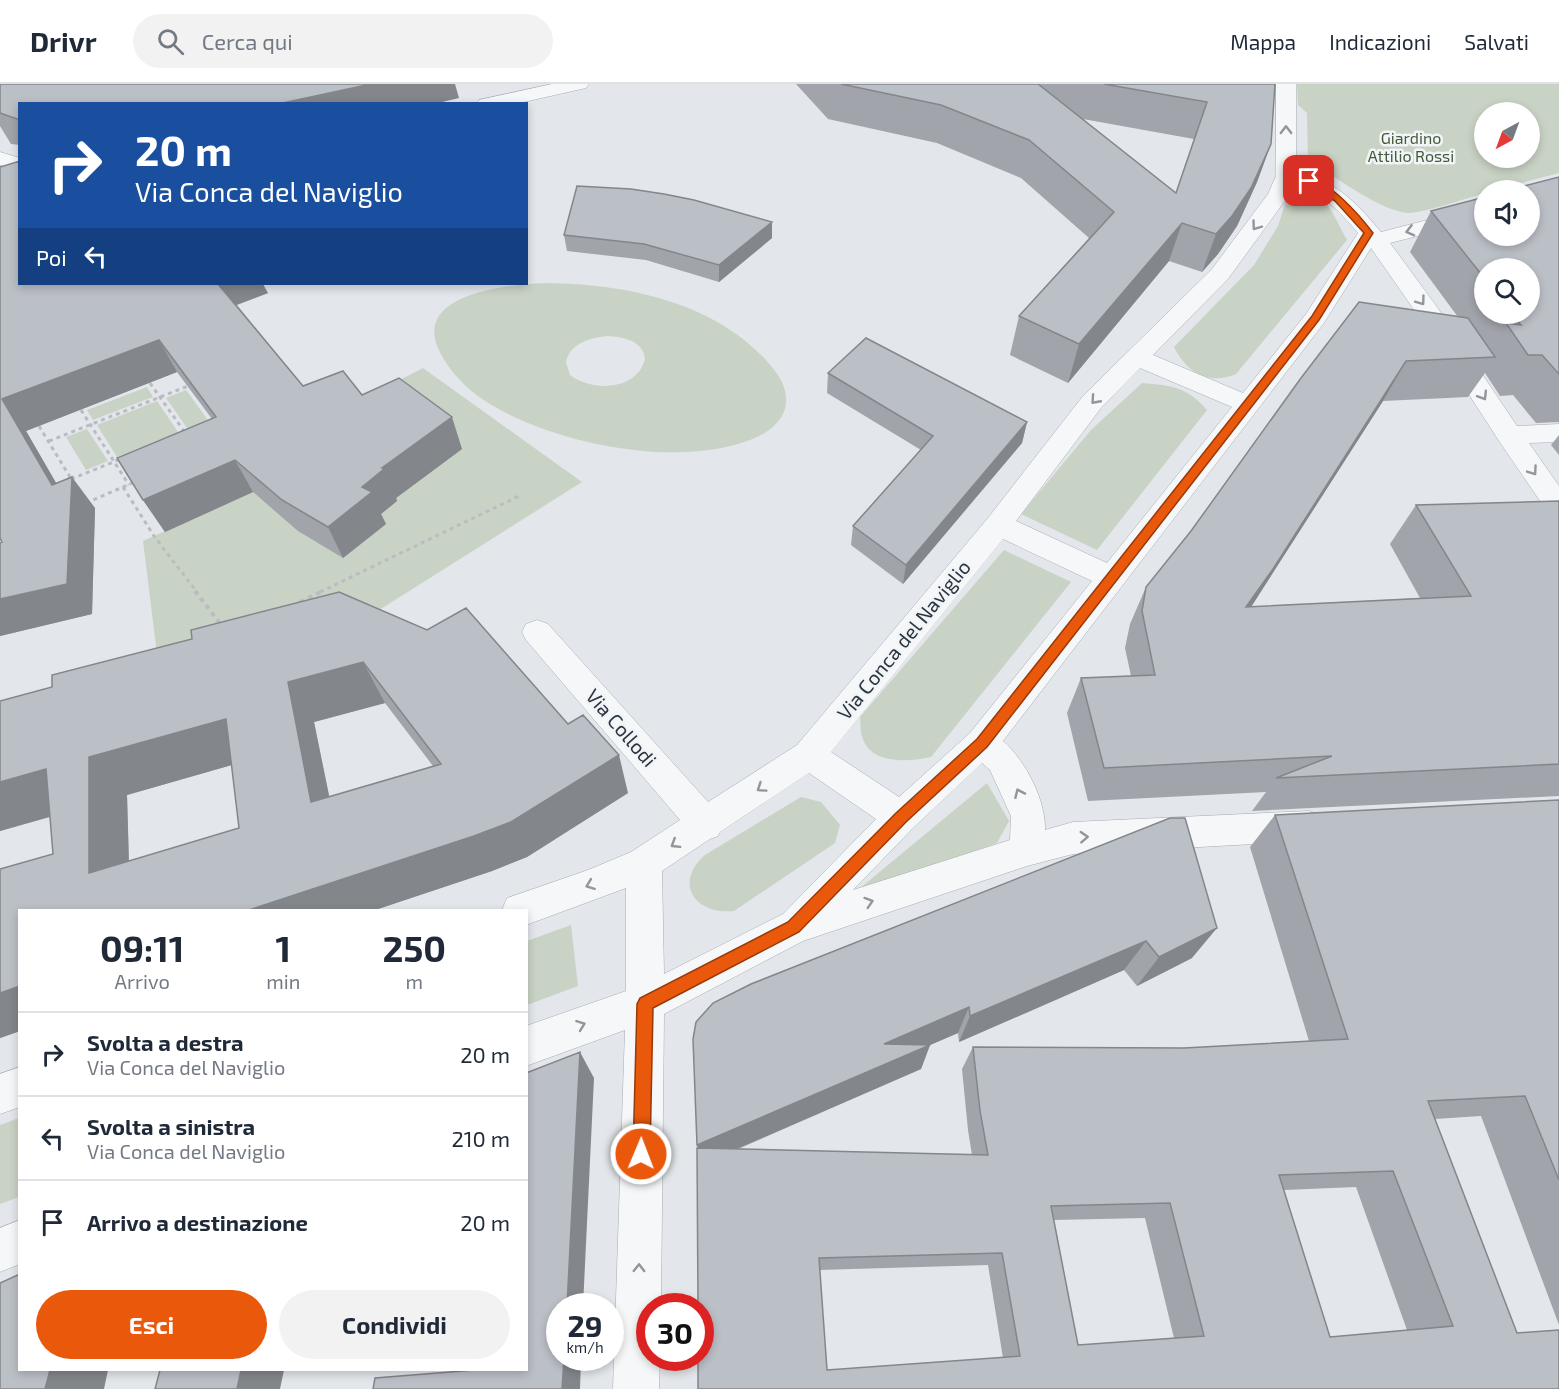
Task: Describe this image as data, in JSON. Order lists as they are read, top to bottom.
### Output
{
  "streets": {
    "street": ["Via Conca del Naviglio", "Via Collodi"]
  },
  "crossings": [
    ["Via Conca del Naviglio", "Via Collodi"]
  ],
  "parks": ["Giardino Attilio Rossi"],
  "north": "bottom left",
  "page": {
    "header": "Drivr",
    "search": "Cerca qui",
    "nav": ["Mappa", "Indicazioni", "Salvati"],
    "turn": ["20 m", "Via Conca del Naviglio"],
    "then": "Poi",
    "eta": [
      "09:11",
      "Arrivo",
      "1",
      "min",
      "250",
      "m"
    ],
    "list": [
      {
        "name": "Svolta a destra",
        "note": "Via Conca del Naviglio",
        "value": "20 m"
      },
      {
        "name": "Svolta a sinistra",
        "note": "Via Conca del Naviglio",
        "value": "210 m"
      },
      {
        "name": "Arrivo a destinazione",
        "value": "20 m"
      }
    ],
    "buttons": ["Esci", "Condividi"],
    "speed": "29 km/h",
    "limit": "30"
  }
}
